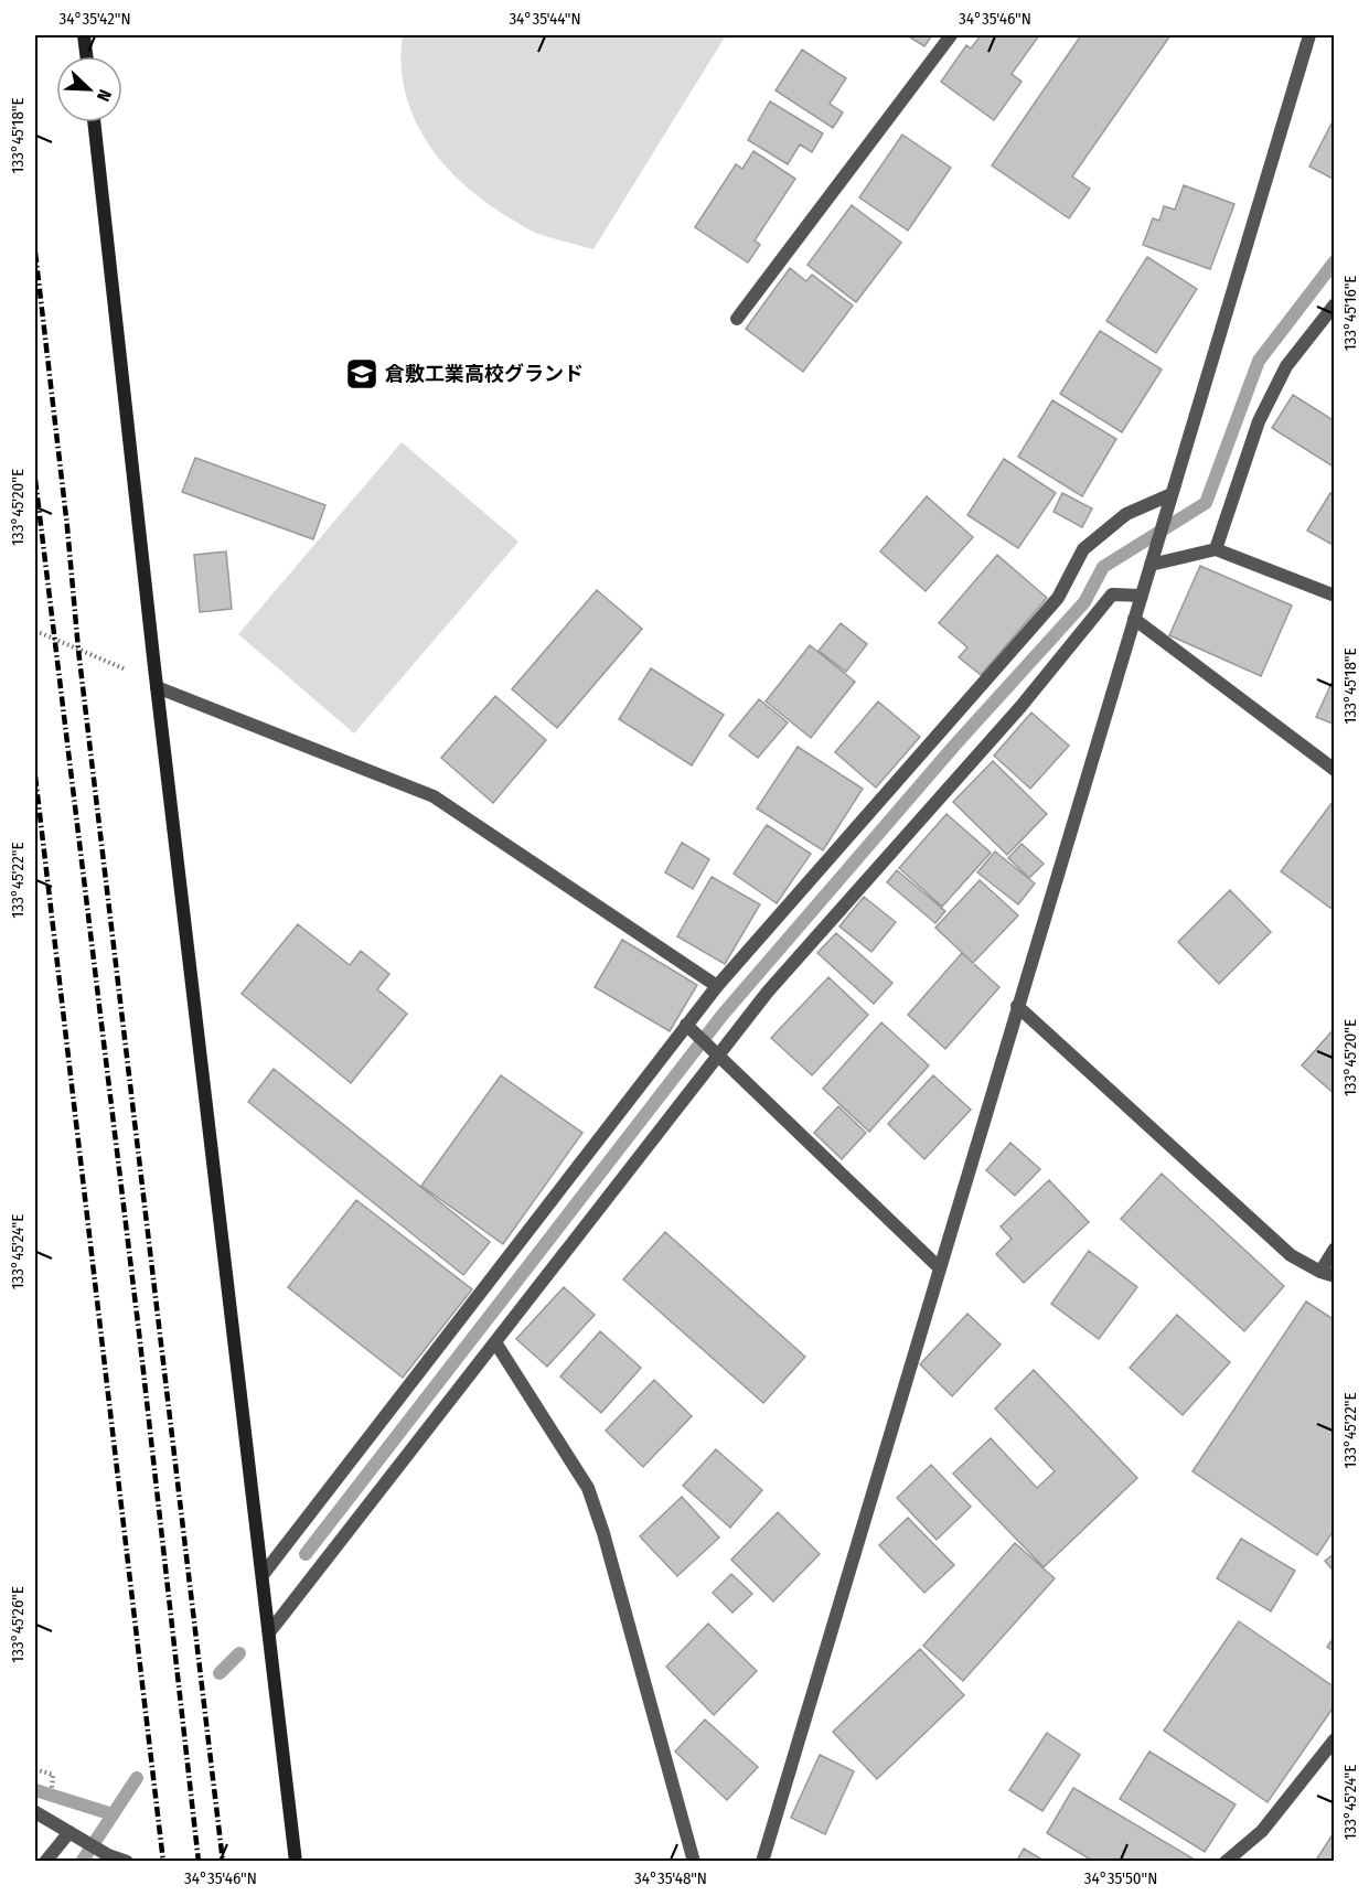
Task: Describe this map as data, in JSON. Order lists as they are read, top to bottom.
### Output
{
  "places": {
    "school or university": ["倉敷工業高校グランド"]
  },
  "north": "bottom right",
  "coordinates": [
    "34°35'42\"N",
    "34°35'44\"N",
    "34°35'46\"N",
    "133°45'18\"E",
    "133°45'16\"E",
    "133°45'20\"E",
    "133°45'22\"E",
    "133°45'24\"E",
    "133°45'26\"E",
    "34°35'48\"N",
    "34°35'50\"N"
  ]
}
